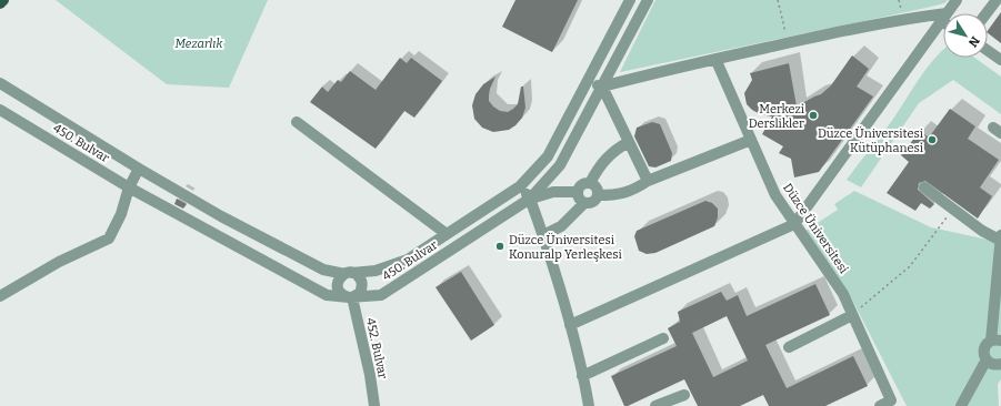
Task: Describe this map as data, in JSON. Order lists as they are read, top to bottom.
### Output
{
  "streets": {
    "street": ["450. Bulvar", "Düzce Üniversitesi", "452. Bulvar"]
  },
  "crossings": [
    ["450. Bulvar", "452. Bulvar"]
  ],
  "parks": ["Mezarlık"],
  "places": ["Merkezi Derslikler", "Düzce Üniversitesi Kütüphanesi", "Düzce Üniversitesi Konuralp Yerleşkesi"],
  "north": "bottom right"
}
